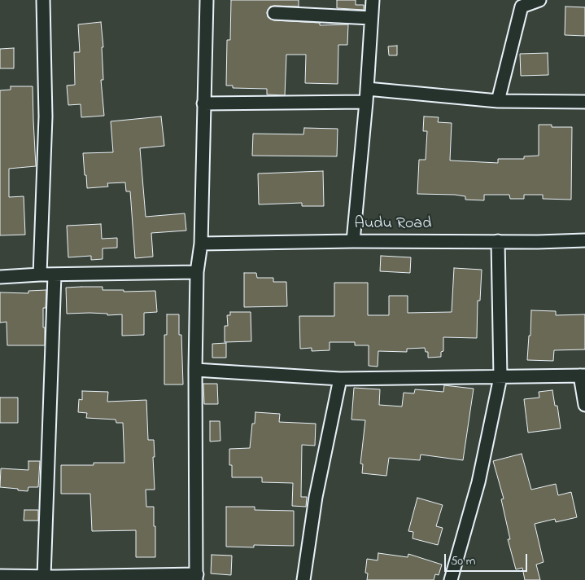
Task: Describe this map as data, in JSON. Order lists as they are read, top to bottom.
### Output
{
  "streets": {
    "street": ["Audu Road"]
  },
  "scale_bar": "50 m"
}
